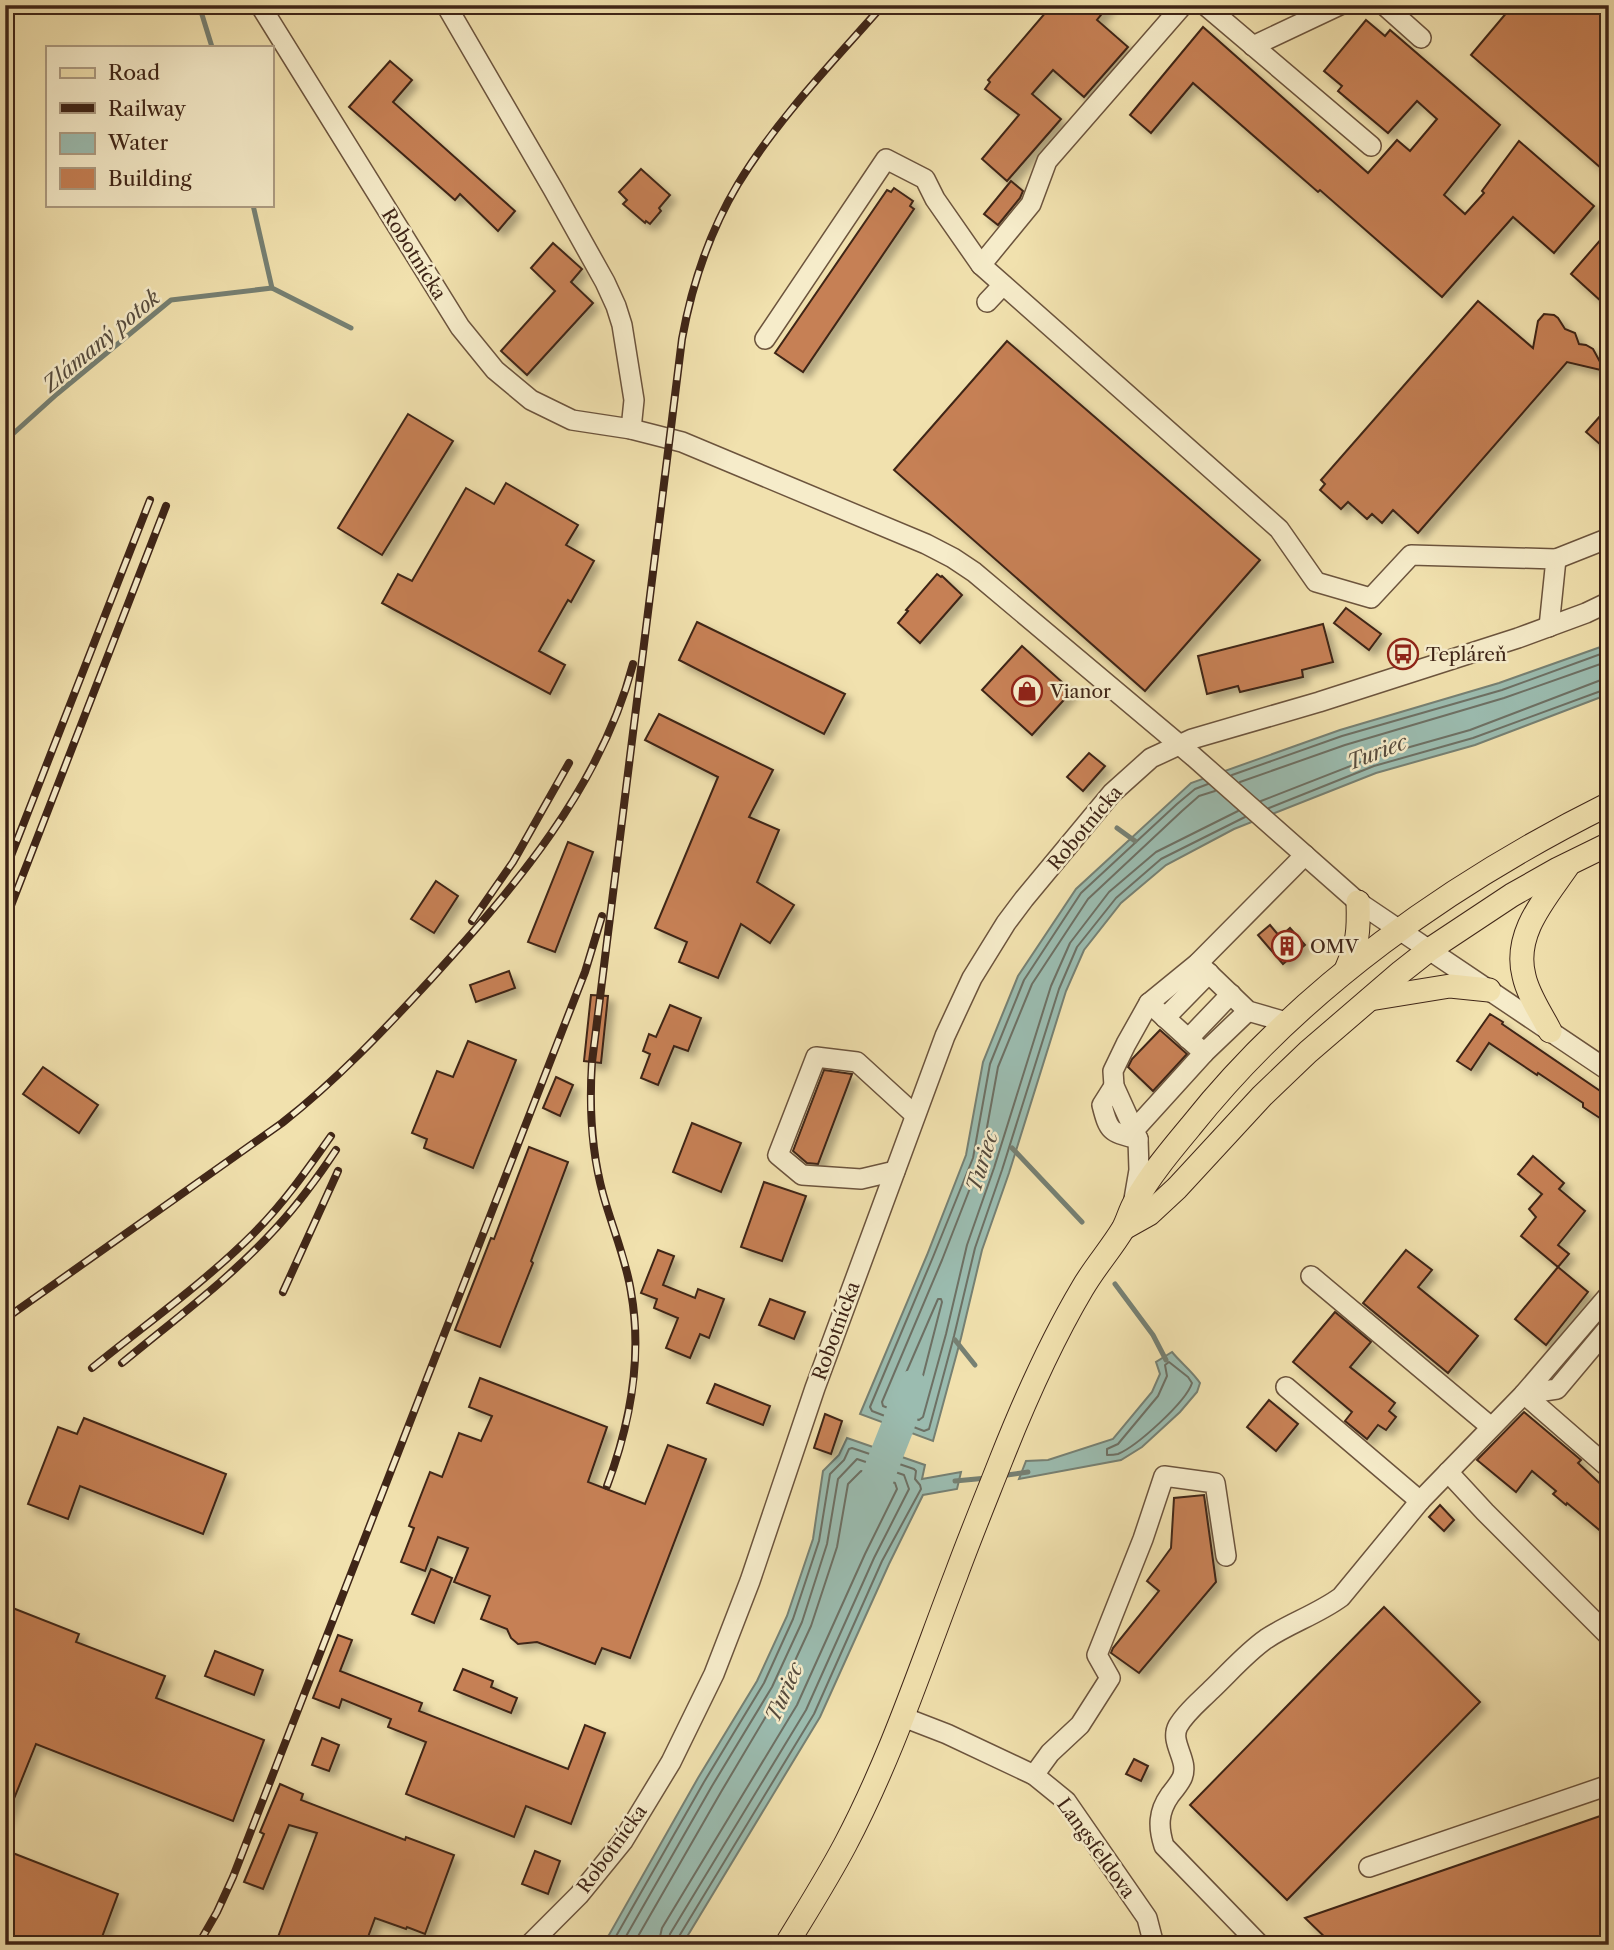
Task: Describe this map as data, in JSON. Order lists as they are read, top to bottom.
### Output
{
  "streets": {
    "street": ["Robotnícka", "Langsfeldova"]
  },
  "water": ["Zlámaný potok", "Turiec"],
  "places": {
    "bus stop": ["Tepláreň"],
    "shop": ["Vianor"],
    "building": ["OMV"]
  },
  "legend": [
    "Road",
    "Railway",
    "Water",
    "Building"
  ]
}
